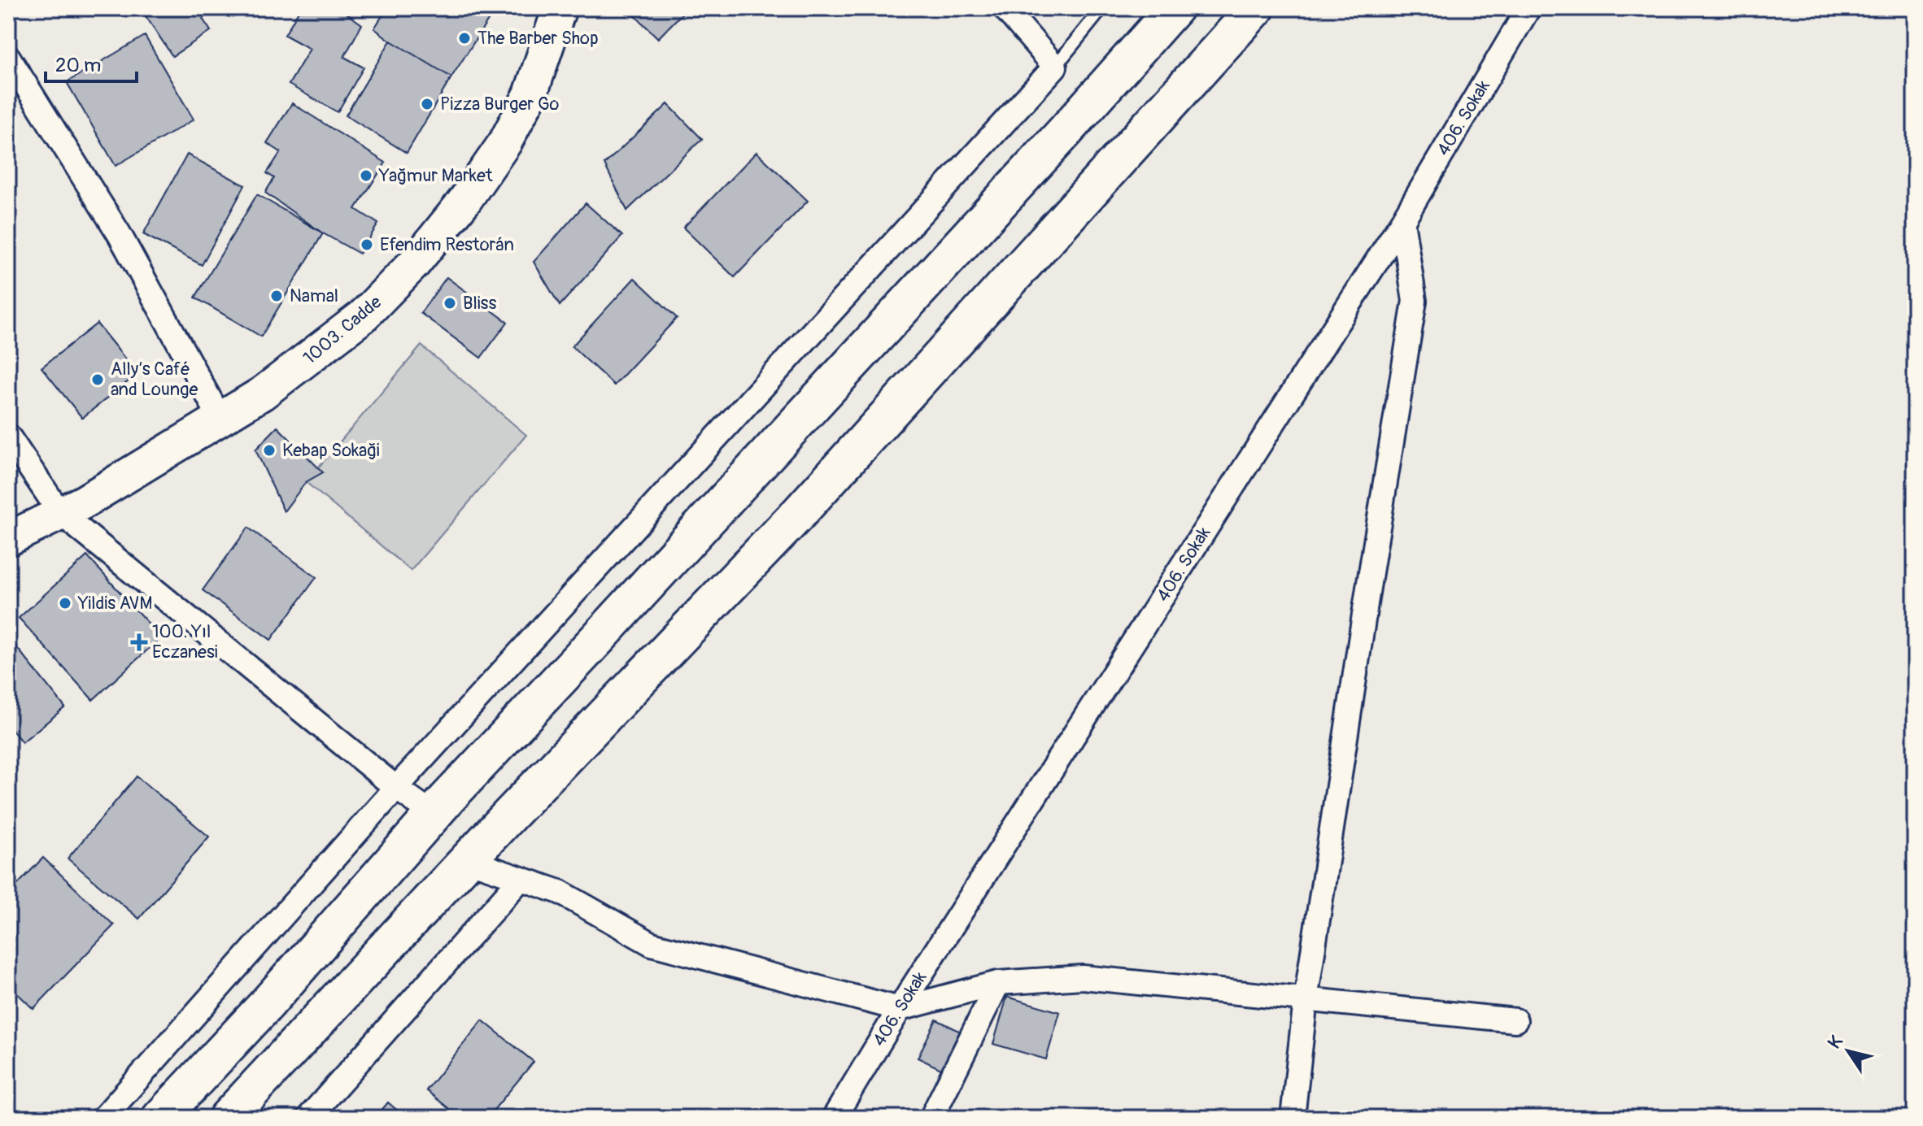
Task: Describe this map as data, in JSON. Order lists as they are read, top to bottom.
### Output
{
  "streets": {
    "main road": ["1003. Cadde"],
    "street": ["406. Sokak"]
  },
  "places": {
    "other": [
      "The Barber Shop",
      "Pizza Burger Go",
      "Yağmur Market",
      "Efendim Restorán",
      "Namal",
      "Bliss",
      "Ally’s Café and Lounge",
      "Kebap Sokaği",
      "Yildis AVM"
    ],
    "health": ["100. Yıl Eczanesi"]
  },
  "scale_bar": "20 m",
  "north": "top left"
}
